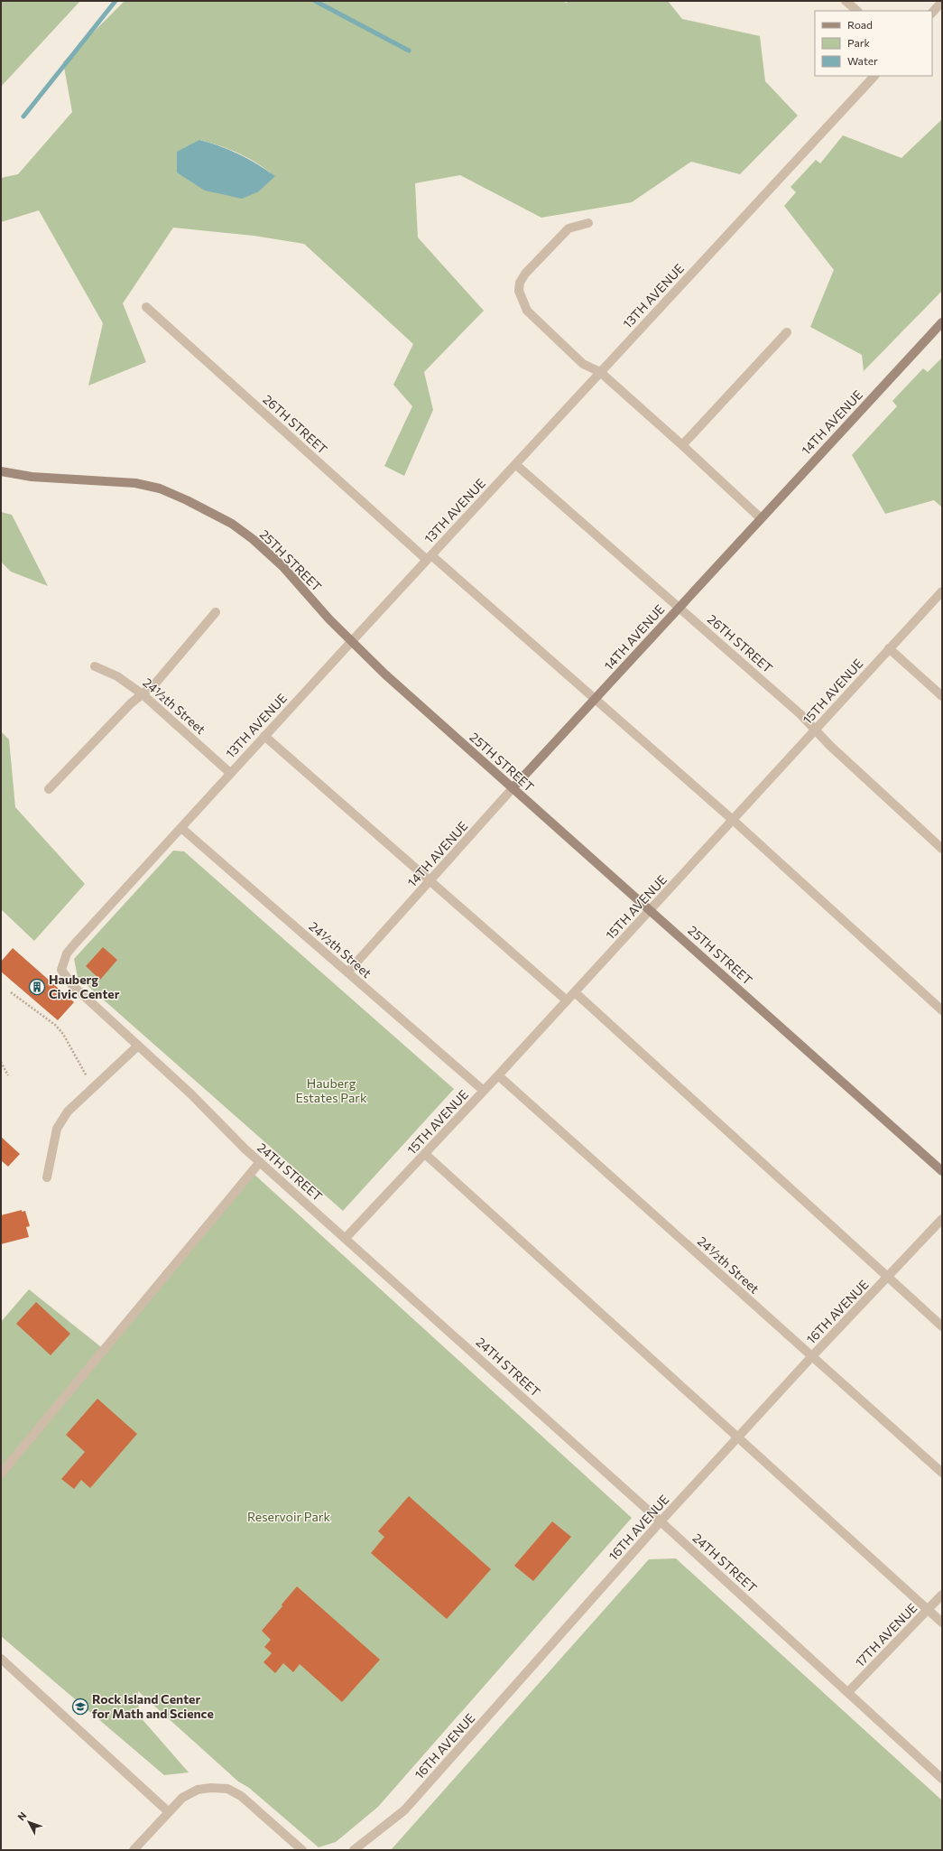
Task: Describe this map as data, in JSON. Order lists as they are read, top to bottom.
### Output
{
  "streets": {
    "street": [
      "13TH AVENUE",
      "14TH AVENUE",
      "26TH STREET",
      "25TH STREET",
      "15TH AVENUE",
      "24½th Street",
      "24TH STREET",
      "16TH AVENUE",
      "17TH AVENUE"
    ]
  },
  "crossings": [
    ["13TH AVENUE", "26TH STREET"],
    ["13TH AVENUE", "25TH STREET"],
    ["13TH AVENUE", "24½th Street"],
    ["13TH AVENUE", "24TH STREET"],
    ["14TH AVENUE", "26TH STREET"],
    ["14TH AVENUE", "25TH STREET"],
    ["14TH AVENUE", "24½th Street"],
    ["26TH STREET", "15TH AVENUE"],
    ["25TH STREET", "15TH AVENUE"],
    ["15TH AVENUE", "24½th Street"],
    ["15TH AVENUE", "24TH STREET"],
    ["24½th Street", "16TH AVENUE"],
    ["24TH STREET", "16TH AVENUE"],
    ["24TH STREET", "17TH AVENUE"]
  ],
  "parks": ["Hauberg Estates Park", "Reservoir Park"],
  "places": {
    "building": ["Hauberg Civic Center"],
    "school or university": ["Rock Island Center for Math and Science"]
  },
  "legend": ["Road", "Park", "Water"],
  "north": "top left"
}
